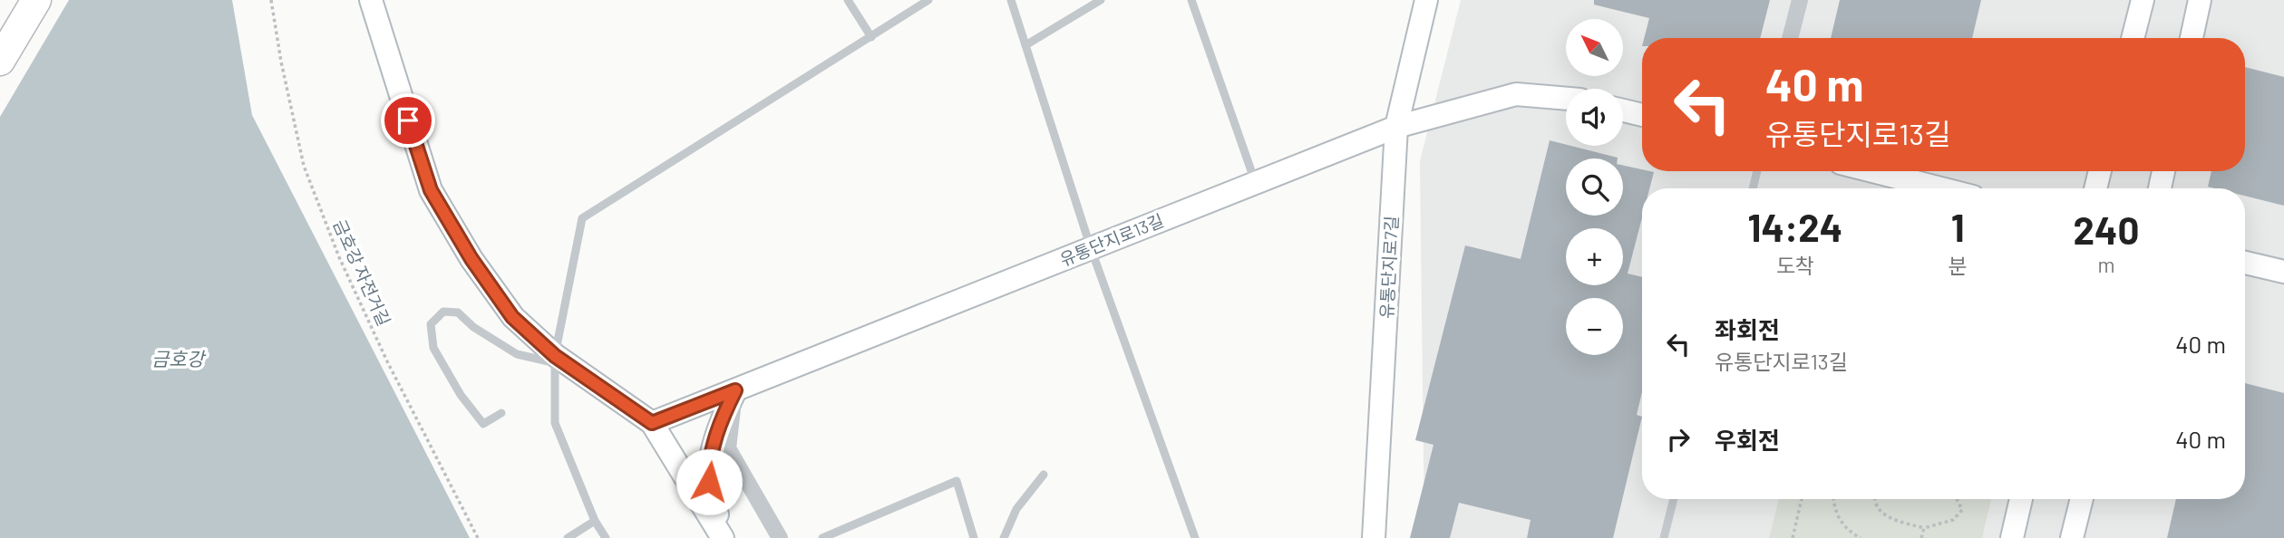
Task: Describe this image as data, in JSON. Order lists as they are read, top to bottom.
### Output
{
  "streets": {
    "street": ["유통단지로13길", "유통단지로7길"],
    "path": ["금호강 자전거길"]
  },
  "crossings": [
    ["유통단지로13길", "유통단지로7길"]
  ],
  "water": ["금호강"],
  "north": "top left",
  "page": {
    "map_buttons": ["+", "−"],
    "turn": ["40 m", "유통단지로13길"],
    "eta": [
      "14:24",
      "도착",
      "1",
      "분",
      "240",
      "m"
    ],
    "list": [
      {
        "name": "좌회전",
        "note": "유통단지로13길",
        "value": "40 m"
      },
      {
        "name": "우회전",
        "value": "40 m"
      }
    ]
  }
}
